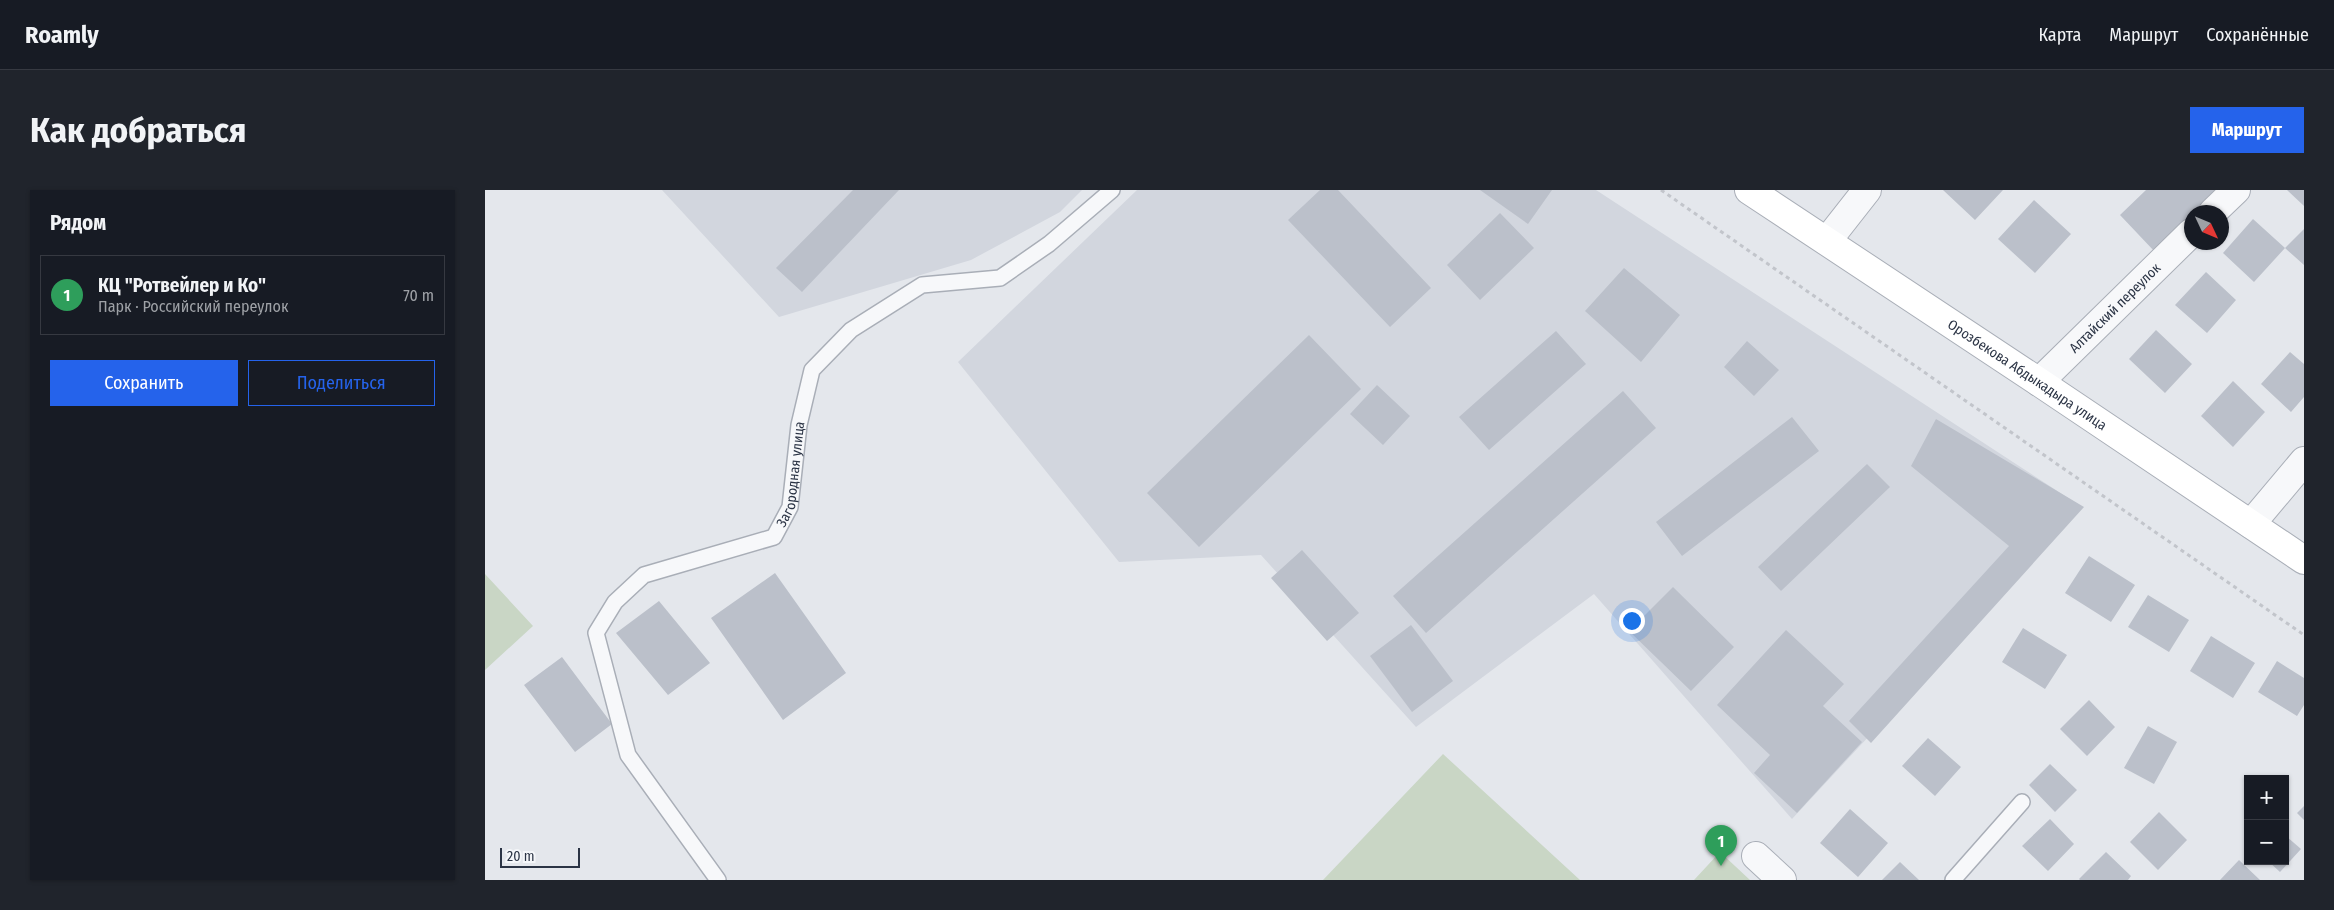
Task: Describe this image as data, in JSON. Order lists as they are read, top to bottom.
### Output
{
  "streets": {
    "street": ["Алтайский переулок", "Орозбекова Абдыкадыра улица"],
    "lane": ["Загородная улица"]
  },
  "crossings": [
    ["Алтайский переулок", "Орозбекова Абдыкадыра улица"]
  ],
  "scale_bar": "20 m",
  "north": "bottom right",
  "page": {
    "header": "Roamly",
    "nav": ["Карта", "Маршрут", "Сохранённые"],
    "buttons": [
      "Маршрут",
      ["Сохранить", "Поделиться"]
    ],
    "title": "Как добраться",
    "heading": "Рядом",
    "list": [
      {
        "mark": "1",
        "name": "КЦ \"Ротвейлер и Ко\"",
        "note": "Парк · Российский переулок",
        "value": "70 m"
      }
    ],
    "map_buttons": ["+", "−"],
    "pins": "1",
    "scale": "20 m"
  }
}
